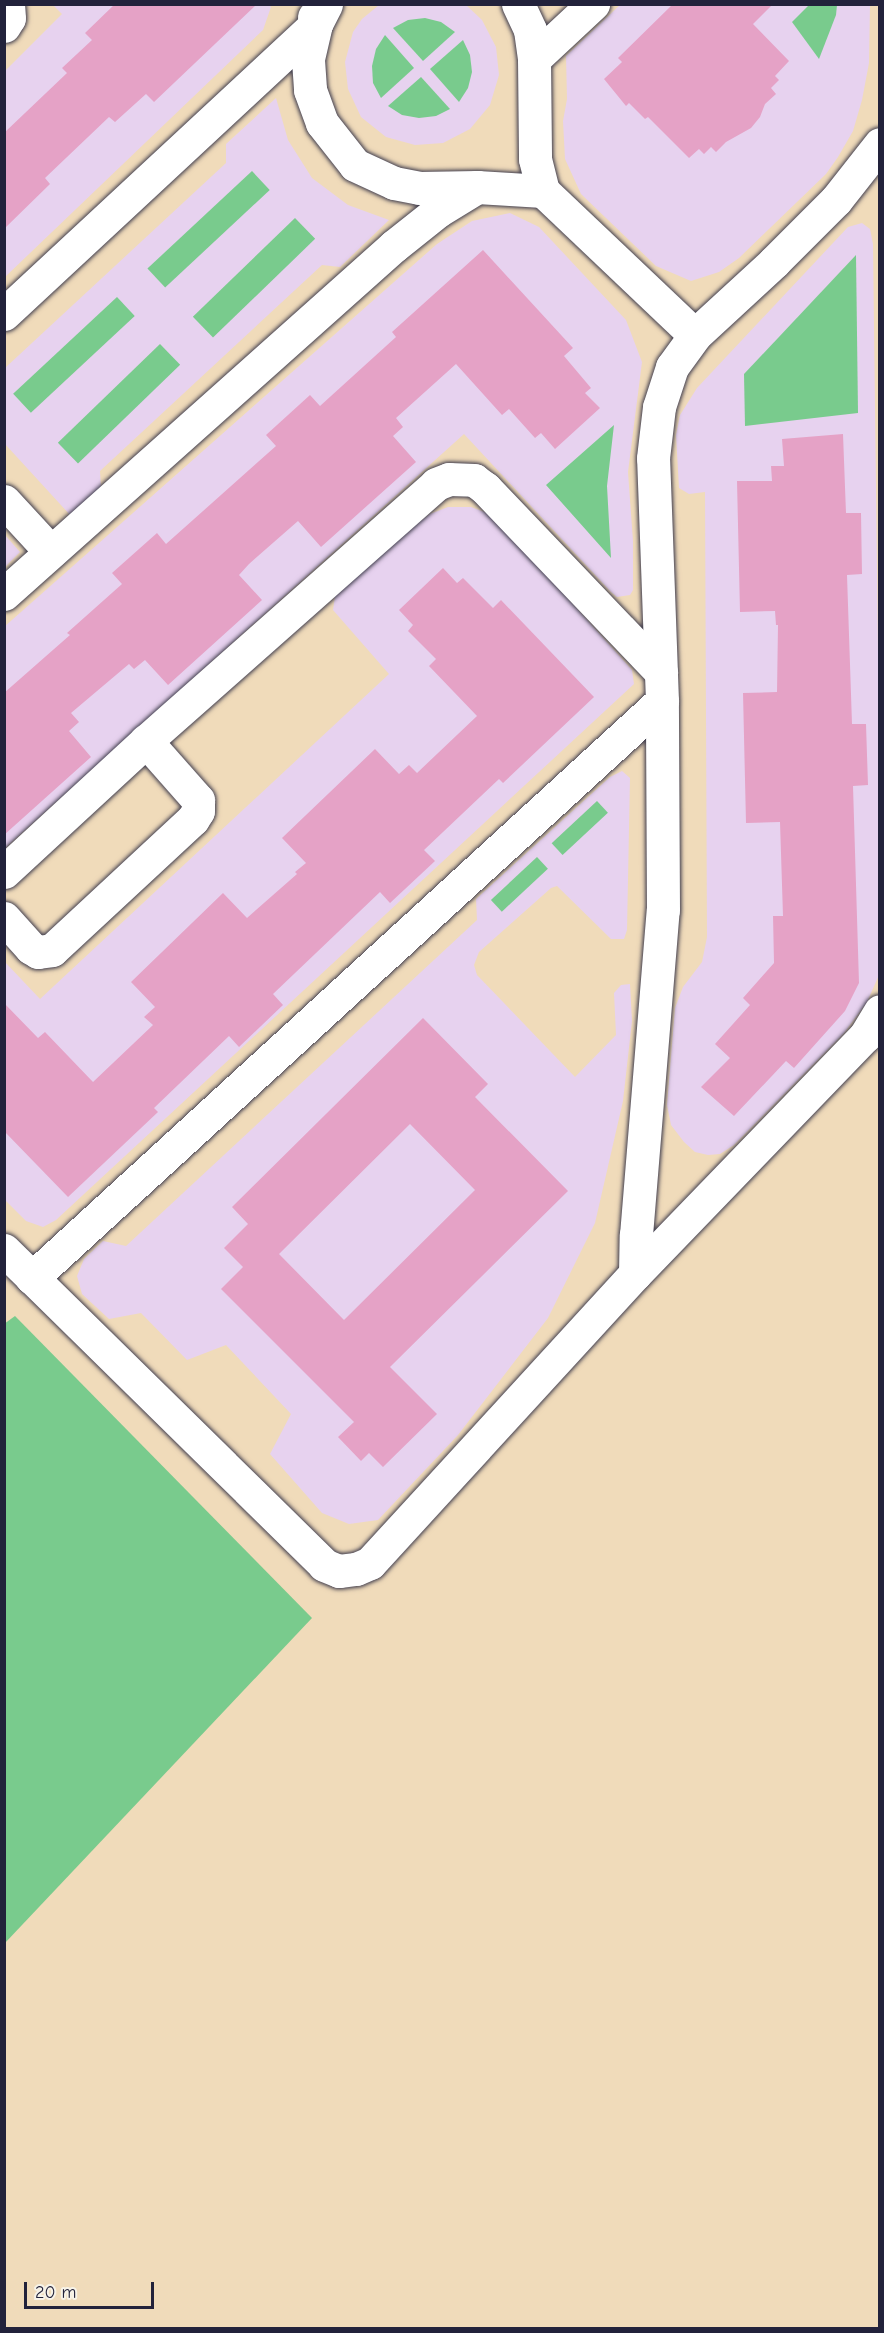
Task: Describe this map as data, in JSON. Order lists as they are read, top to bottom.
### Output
{
  "scale_bar": "20 m"
}
